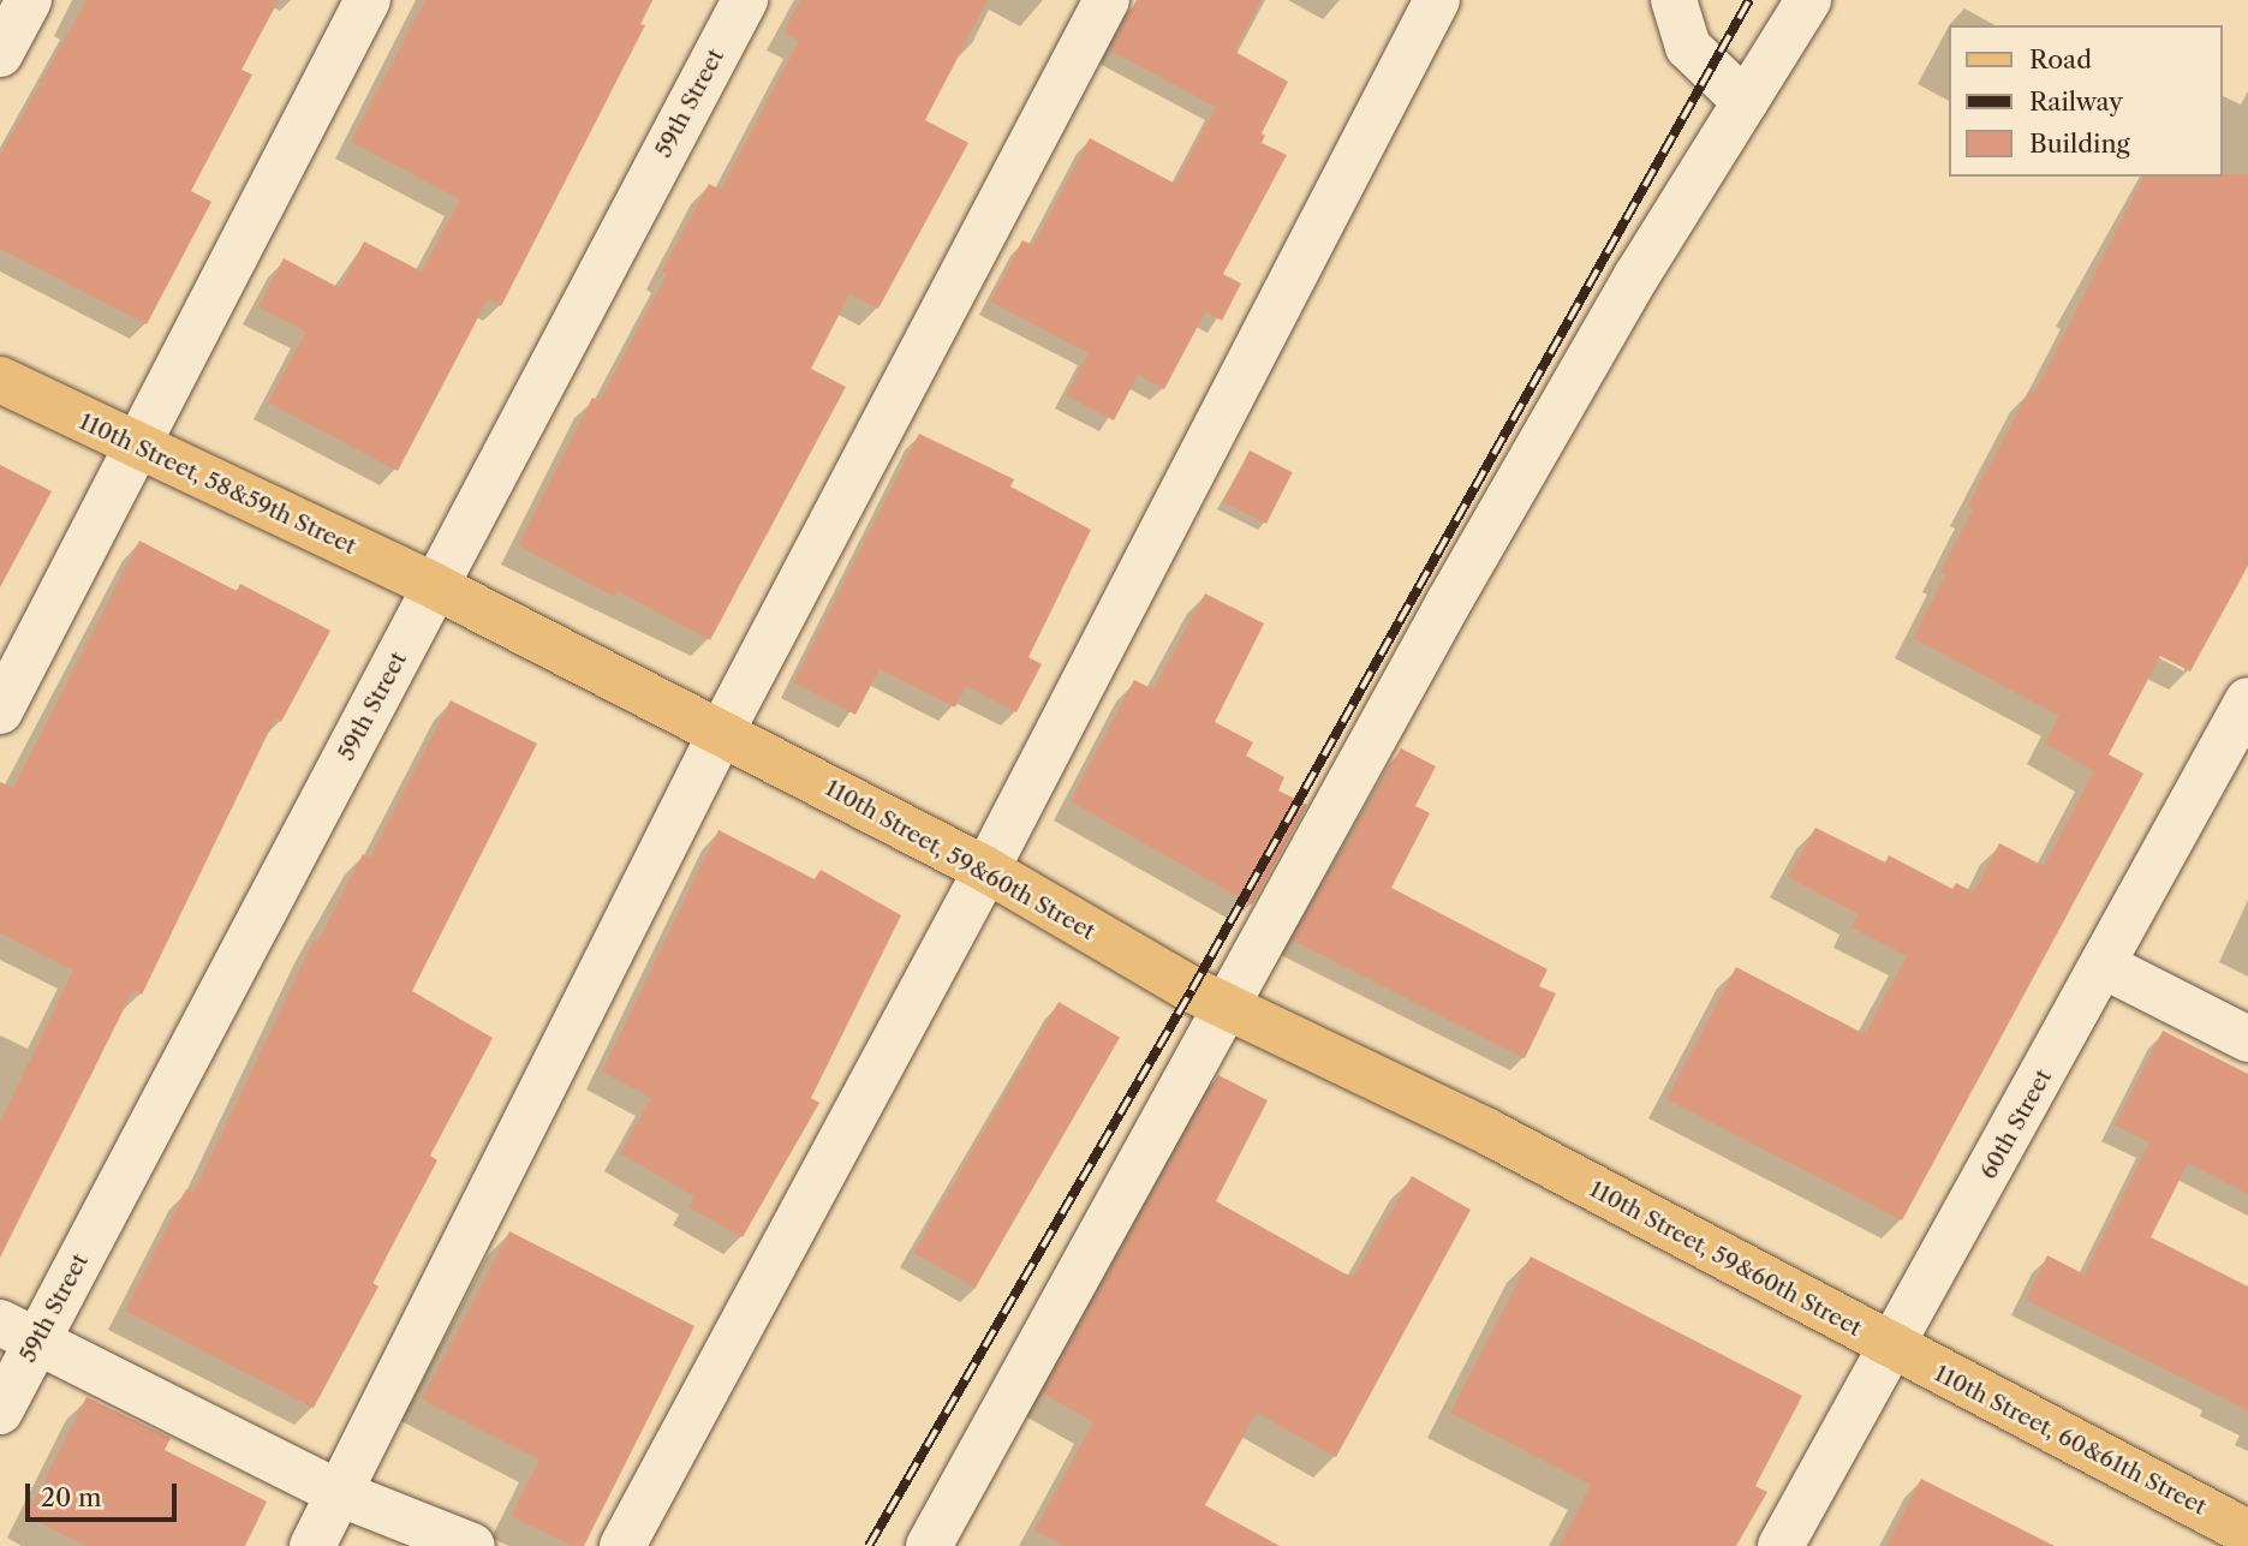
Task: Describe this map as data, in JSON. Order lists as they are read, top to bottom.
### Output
{
  "streets": {
    "main road": ["110th Street, 58&59th Street", "110th Street, 59&60th Street", "110th Street, 60&61th Street"],
    "street": ["59th Street", "60th Street"]
  },
  "crossings": [
    ["59th Street", "110th Street, 58&59th Street"],
    ["59th Street", "110th Street, 59&60th Street"],
    ["110th Street, 58&59th Street", "110th Street, 59&60th Street"],
    ["110th Street, 59&60th Street", "60th Street"],
    ["110th Street, 59&60th Street", "110th Street, 60&61th Street"],
    ["60th Street", "110th Street, 60&61th Street"]
  ],
  "legend": ["Road", "Railway", "Building"],
  "scale_bar": "20 m"
}
